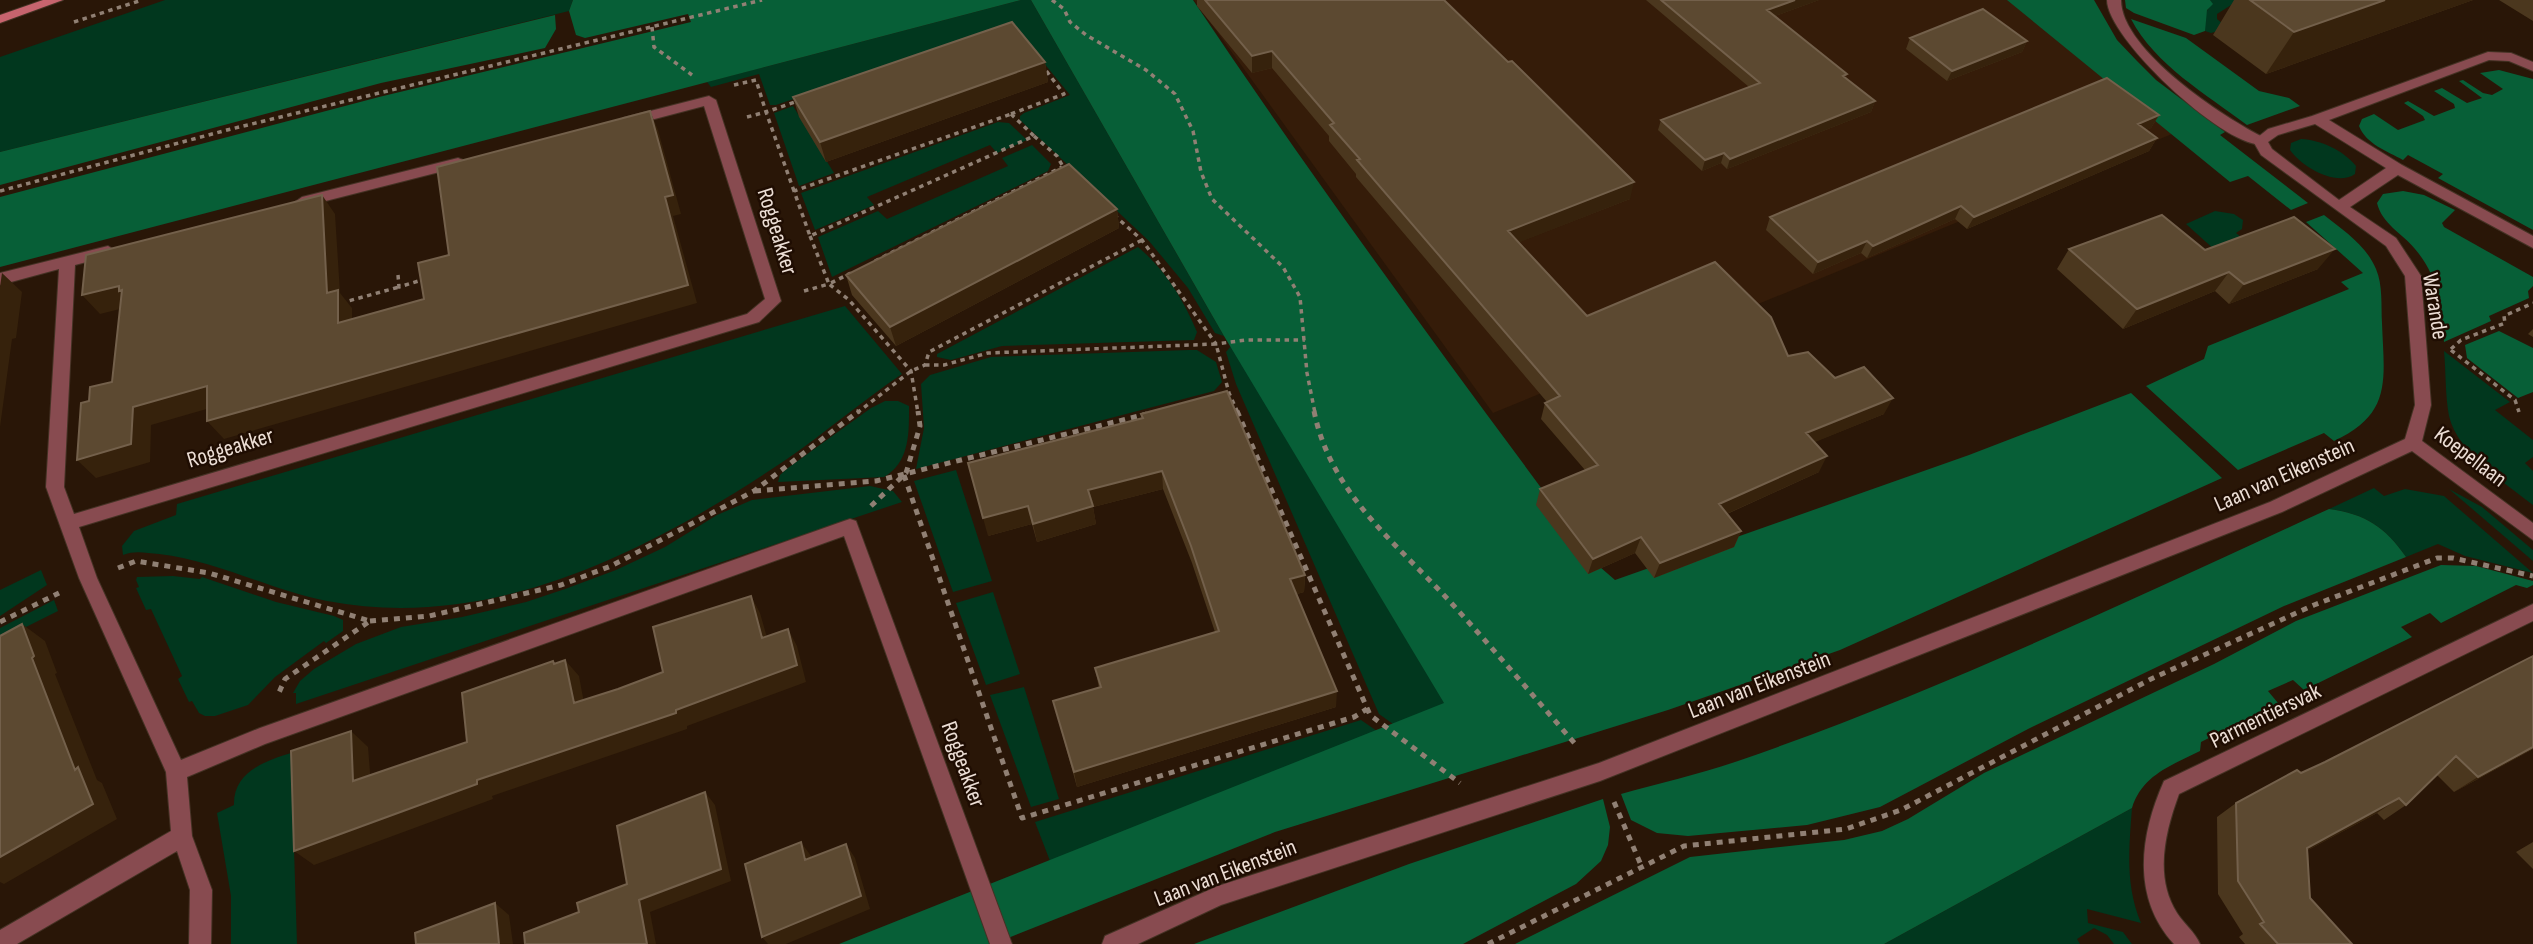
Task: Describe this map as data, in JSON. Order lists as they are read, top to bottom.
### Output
{
  "streets": {
    "street": [
      "Roggeakker",
      "Warande",
      "Koepellaan",
      "Laan van Eikenstein",
      "Parmentiersvak"
    ]
  },
  "crossings": [
    ["Warande", "Koepellaan"],
    ["Warande", "Laan van Eikenstein"],
    ["Koepellaan", "Laan van Eikenstein"]
  ]
}
